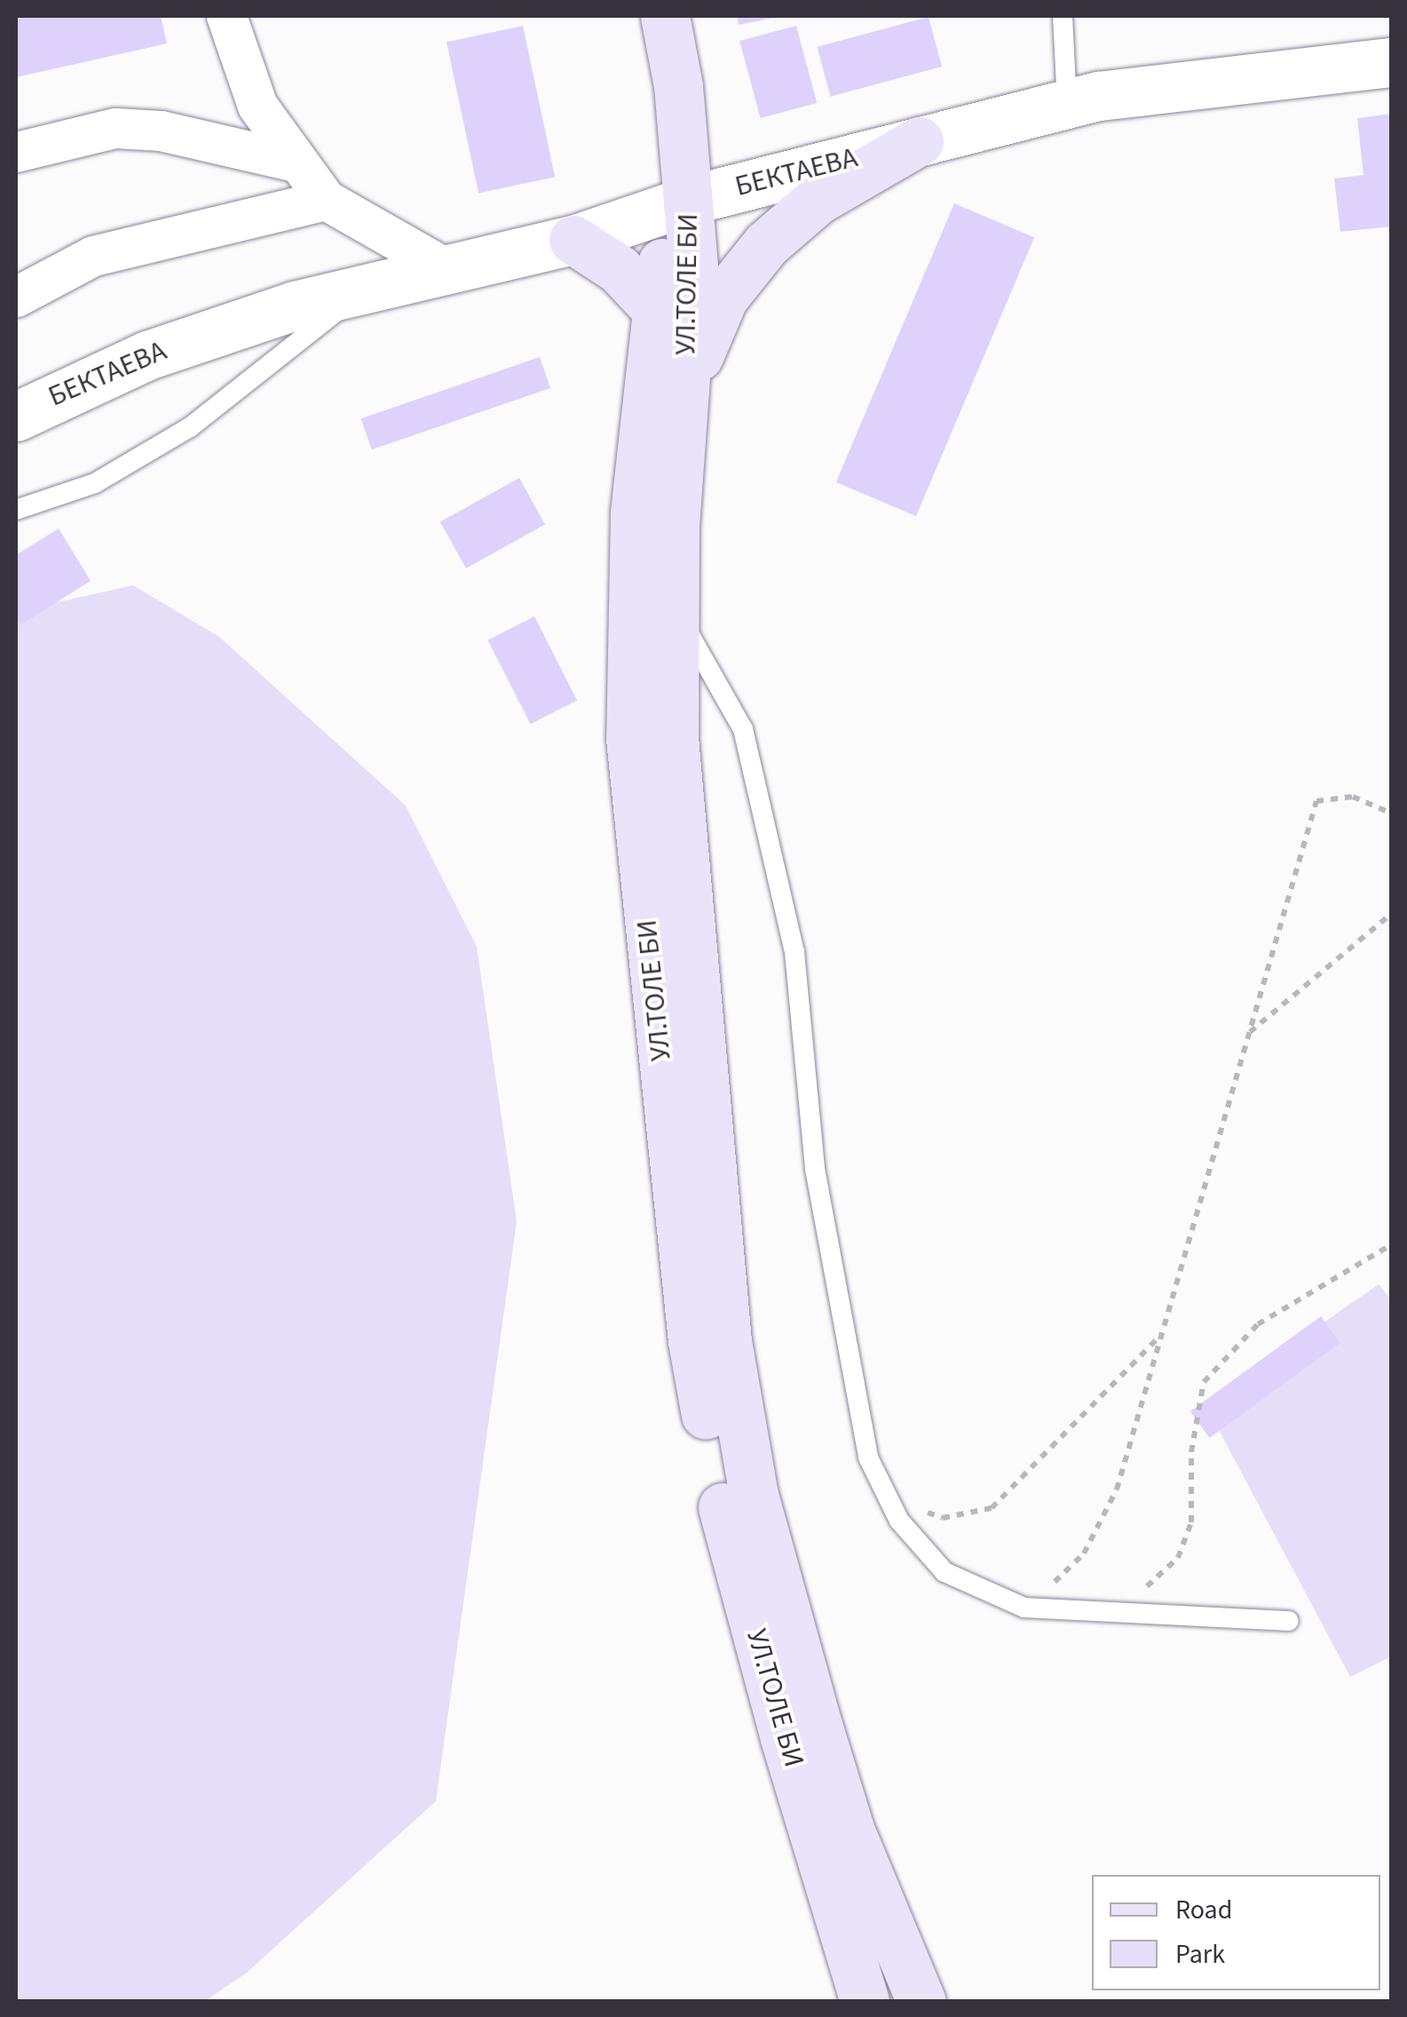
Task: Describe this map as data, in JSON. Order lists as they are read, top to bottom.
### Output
{
  "streets": {
    "main road": ["УЛ.ТОЛЕ БИ"],
    "street": ["БЕКТАЕВА"]
  },
  "crossings": [
    ["БЕКТАЕВА", "УЛ.ТОЛЕ БИ"]
  ],
  "legend": ["Road", "Park"]
}
